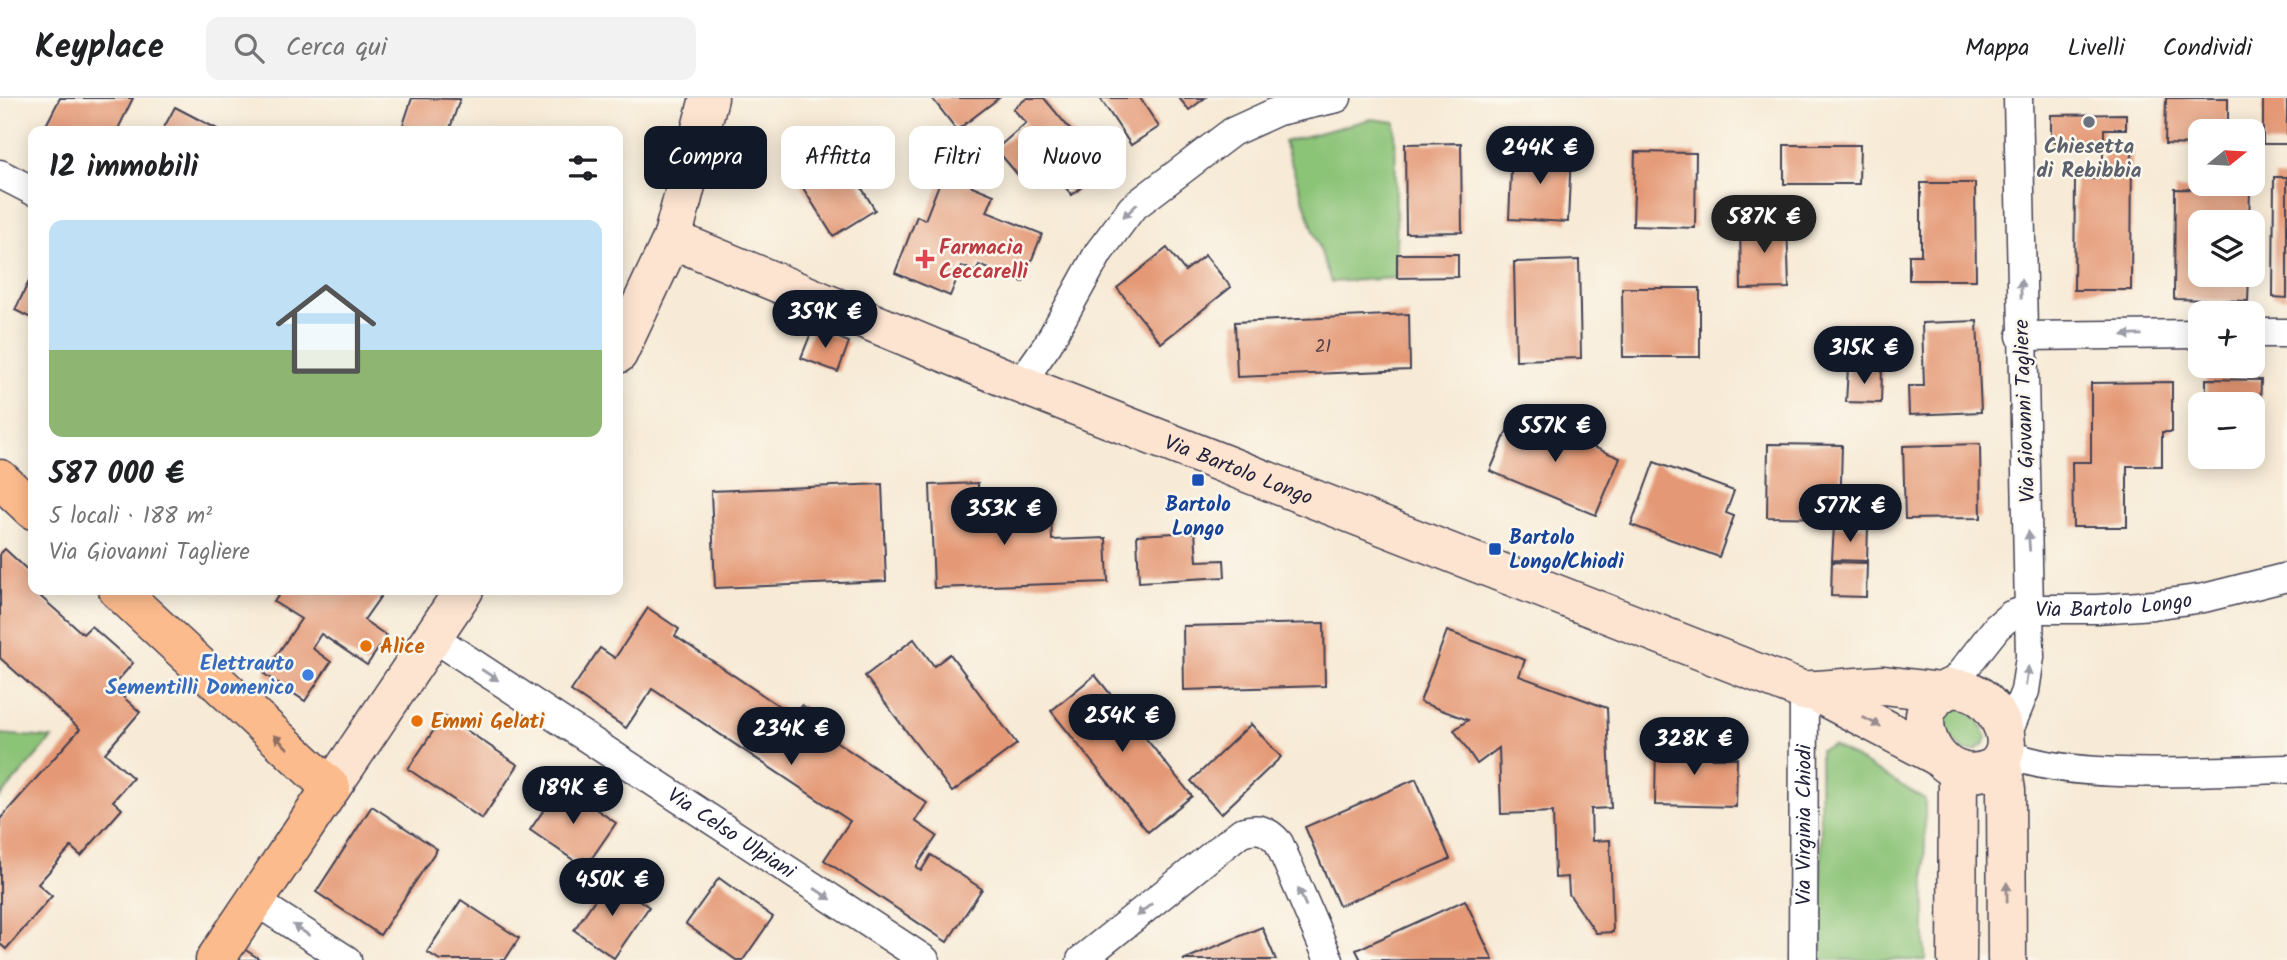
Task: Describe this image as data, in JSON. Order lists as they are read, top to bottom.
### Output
{
  "streets": {
    "street": [
      "Via Giovanni Tagliere",
      "Via Bartolo Longo",
      "Via Virginia Chiodi",
      "Via Celso Ulpiani"
    ]
  },
  "crossings": [
    ["Via Giovanni Tagliere", "Via Bartolo Longo"],
    ["Via Bartolo Longo", "Via Virginia Chiodi"]
  ],
  "one_way": ["Via Giovanni Tagliere", "Via Celso Ulpiani"],
  "places": {
    "other": [
      "Chiesetta di Rebibbia",
      "Alice",
      "Elettrauto Sementilli Domenico",
      "Emmi Gelati"
    ],
    "health": ["Farmacia Ceccarelli"],
    "transit": ["Bartolo Longo", "Bartolo Longo/Chiodi"]
  },
  "house_numbers": ["21"],
  "north": "right",
  "page": {
    "header": "Keyplace",
    "search": "Cerca qui",
    "nav": ["Mappa", "Livelli", "Condividi"],
    "map_buttons": ["+", "−"],
    "price": [
      "244K €",
      "587K €",
      "359K €",
      "315K €",
      "557K €",
      "577K €",
      "353K €",
      "254K €",
      "234K €",
      "328K €",
      "189K €",
      "450K €"
    ],
    "chip": [
      "Compra",
      "Affitta",
      "Filtri",
      "Nuovo"
    ],
    "heading": "12 immobili",
    "list": [
      {
        "name": "587 000 €",
        "note": "5 locali · 188 m² · Via Giovanni Tagliere"
      }
    ]
  }
}
